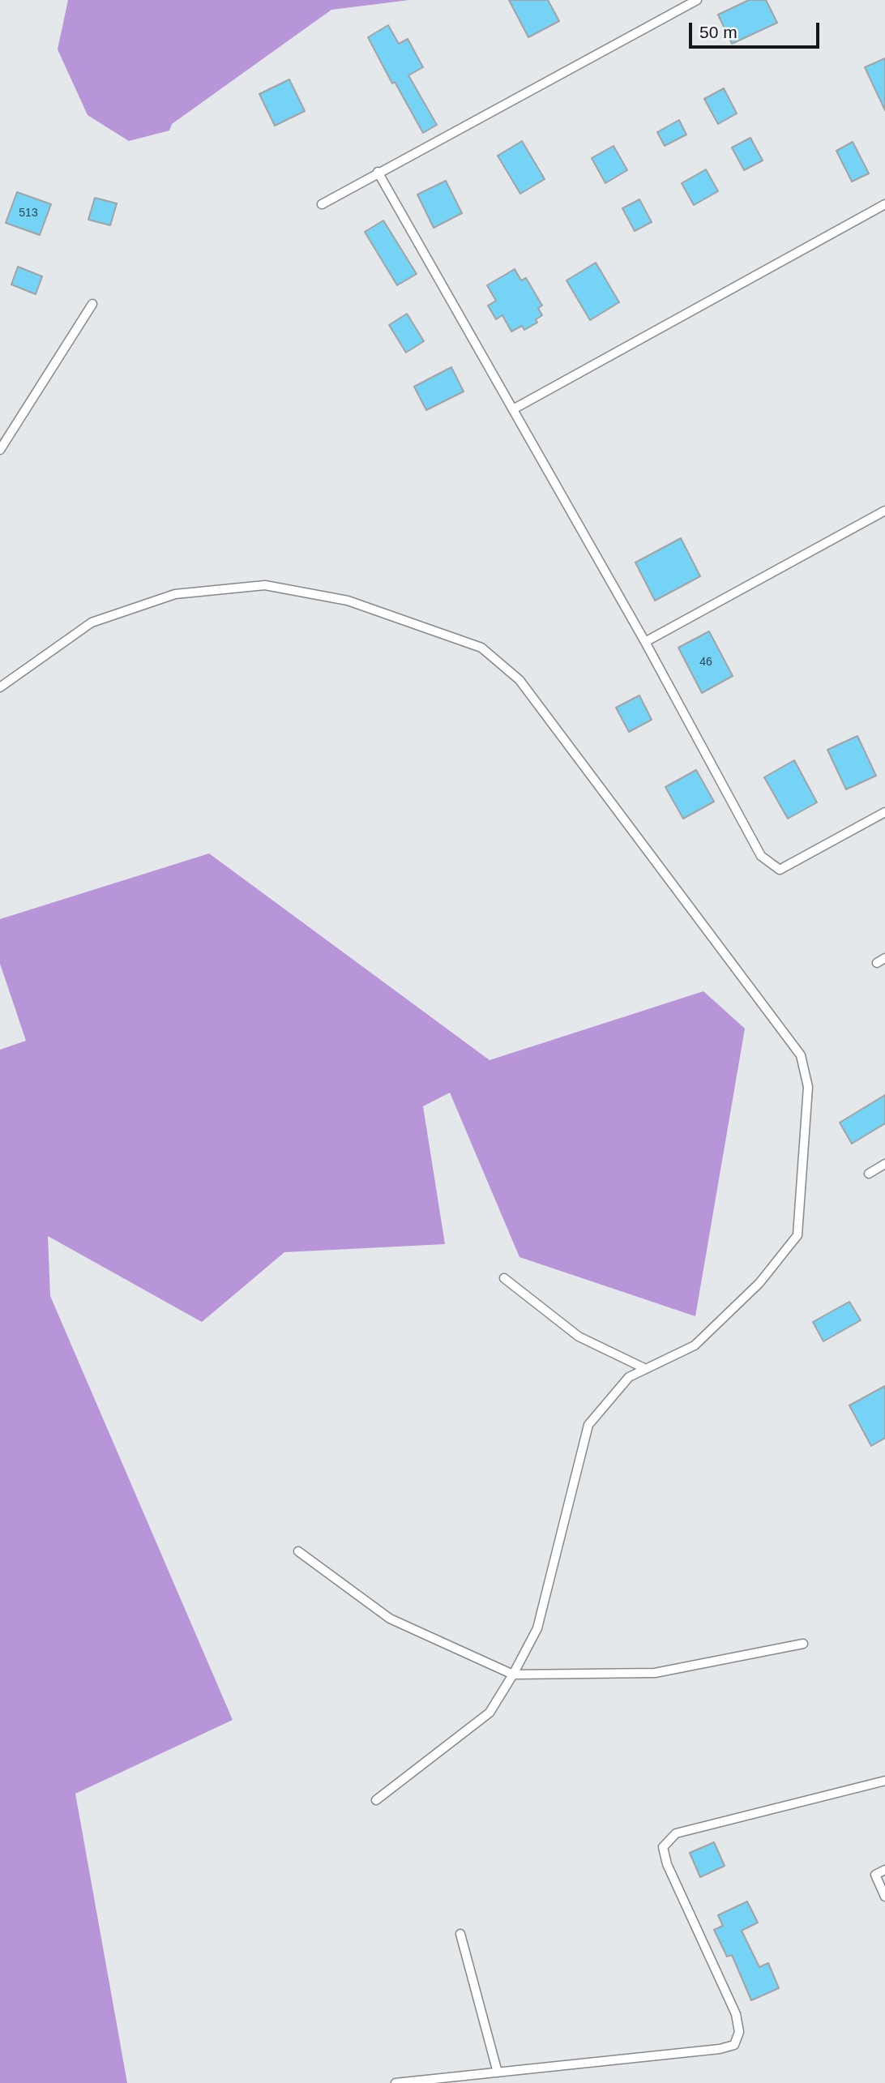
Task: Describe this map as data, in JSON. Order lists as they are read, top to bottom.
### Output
{
  "house_numbers": ["513", "46"],
  "scale_bar": "50 m"
}
